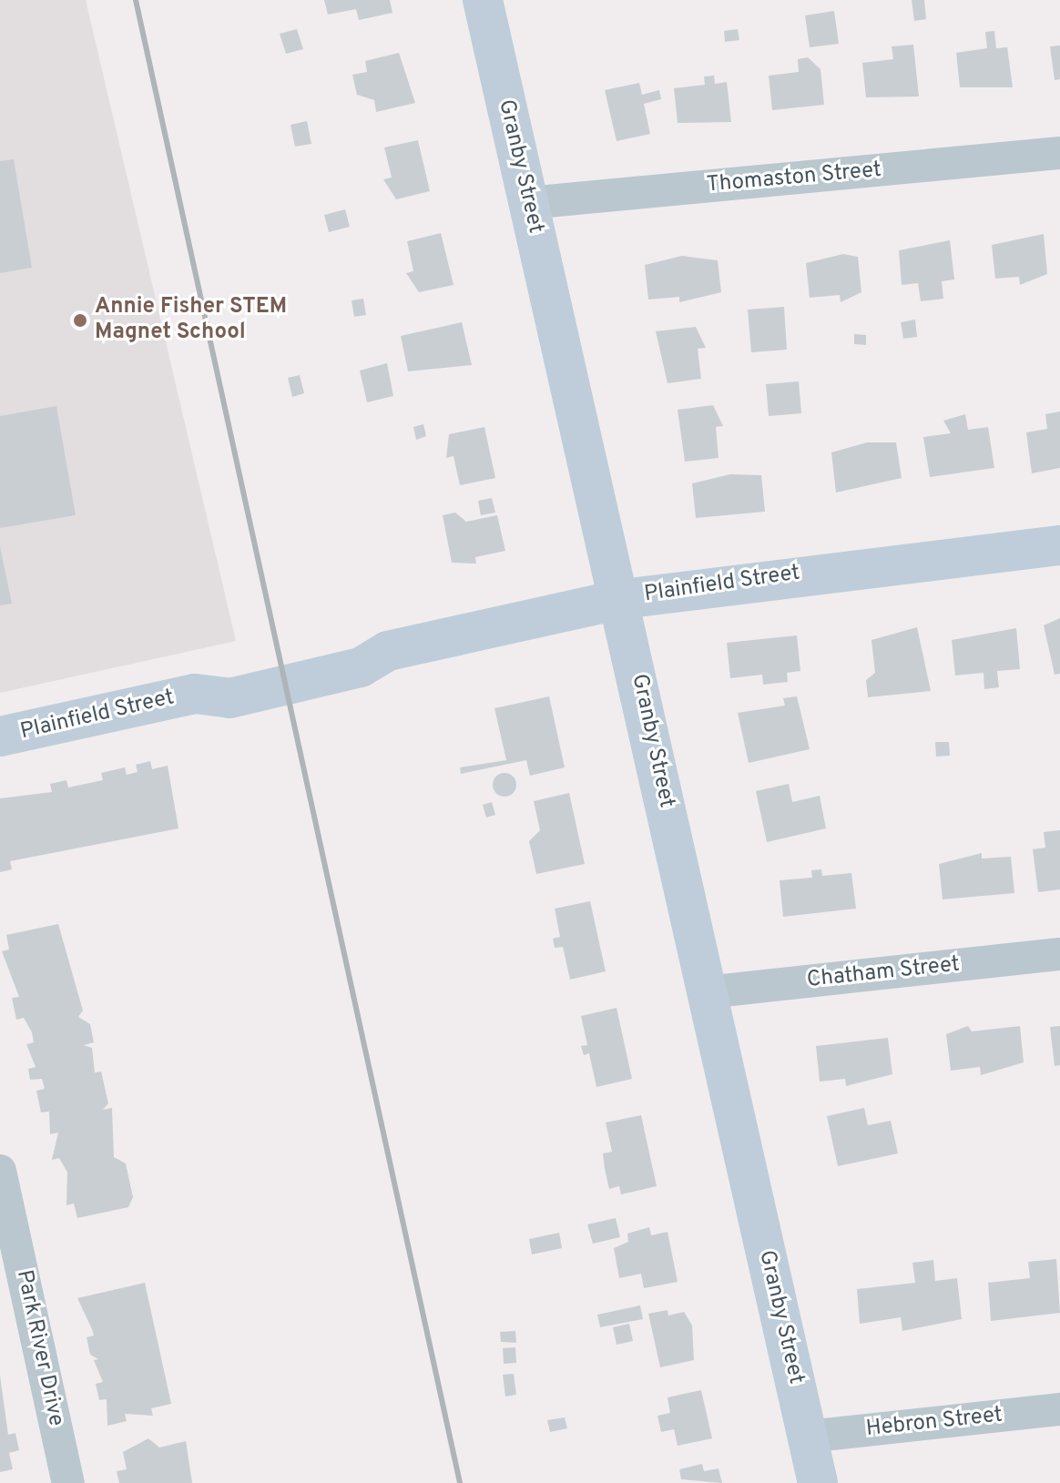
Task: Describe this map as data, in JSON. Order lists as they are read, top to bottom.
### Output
{
  "streets": {
    "main road": ["Granby Street", "Plainfield Street"],
    "street": [
      "Thomaston Street",
      "Chatham Street",
      "Park River Drive",
      "Hebron Street"
    ]
  },
  "crossings": [
    ["Granby Street", "Thomaston Street"],
    ["Granby Street", "Plainfield Street"],
    ["Granby Street", "Chatham Street"],
    ["Granby Street", "Hebron Street"]
  ],
  "places": ["Annie Fisher STEM Magnet School"]
}
